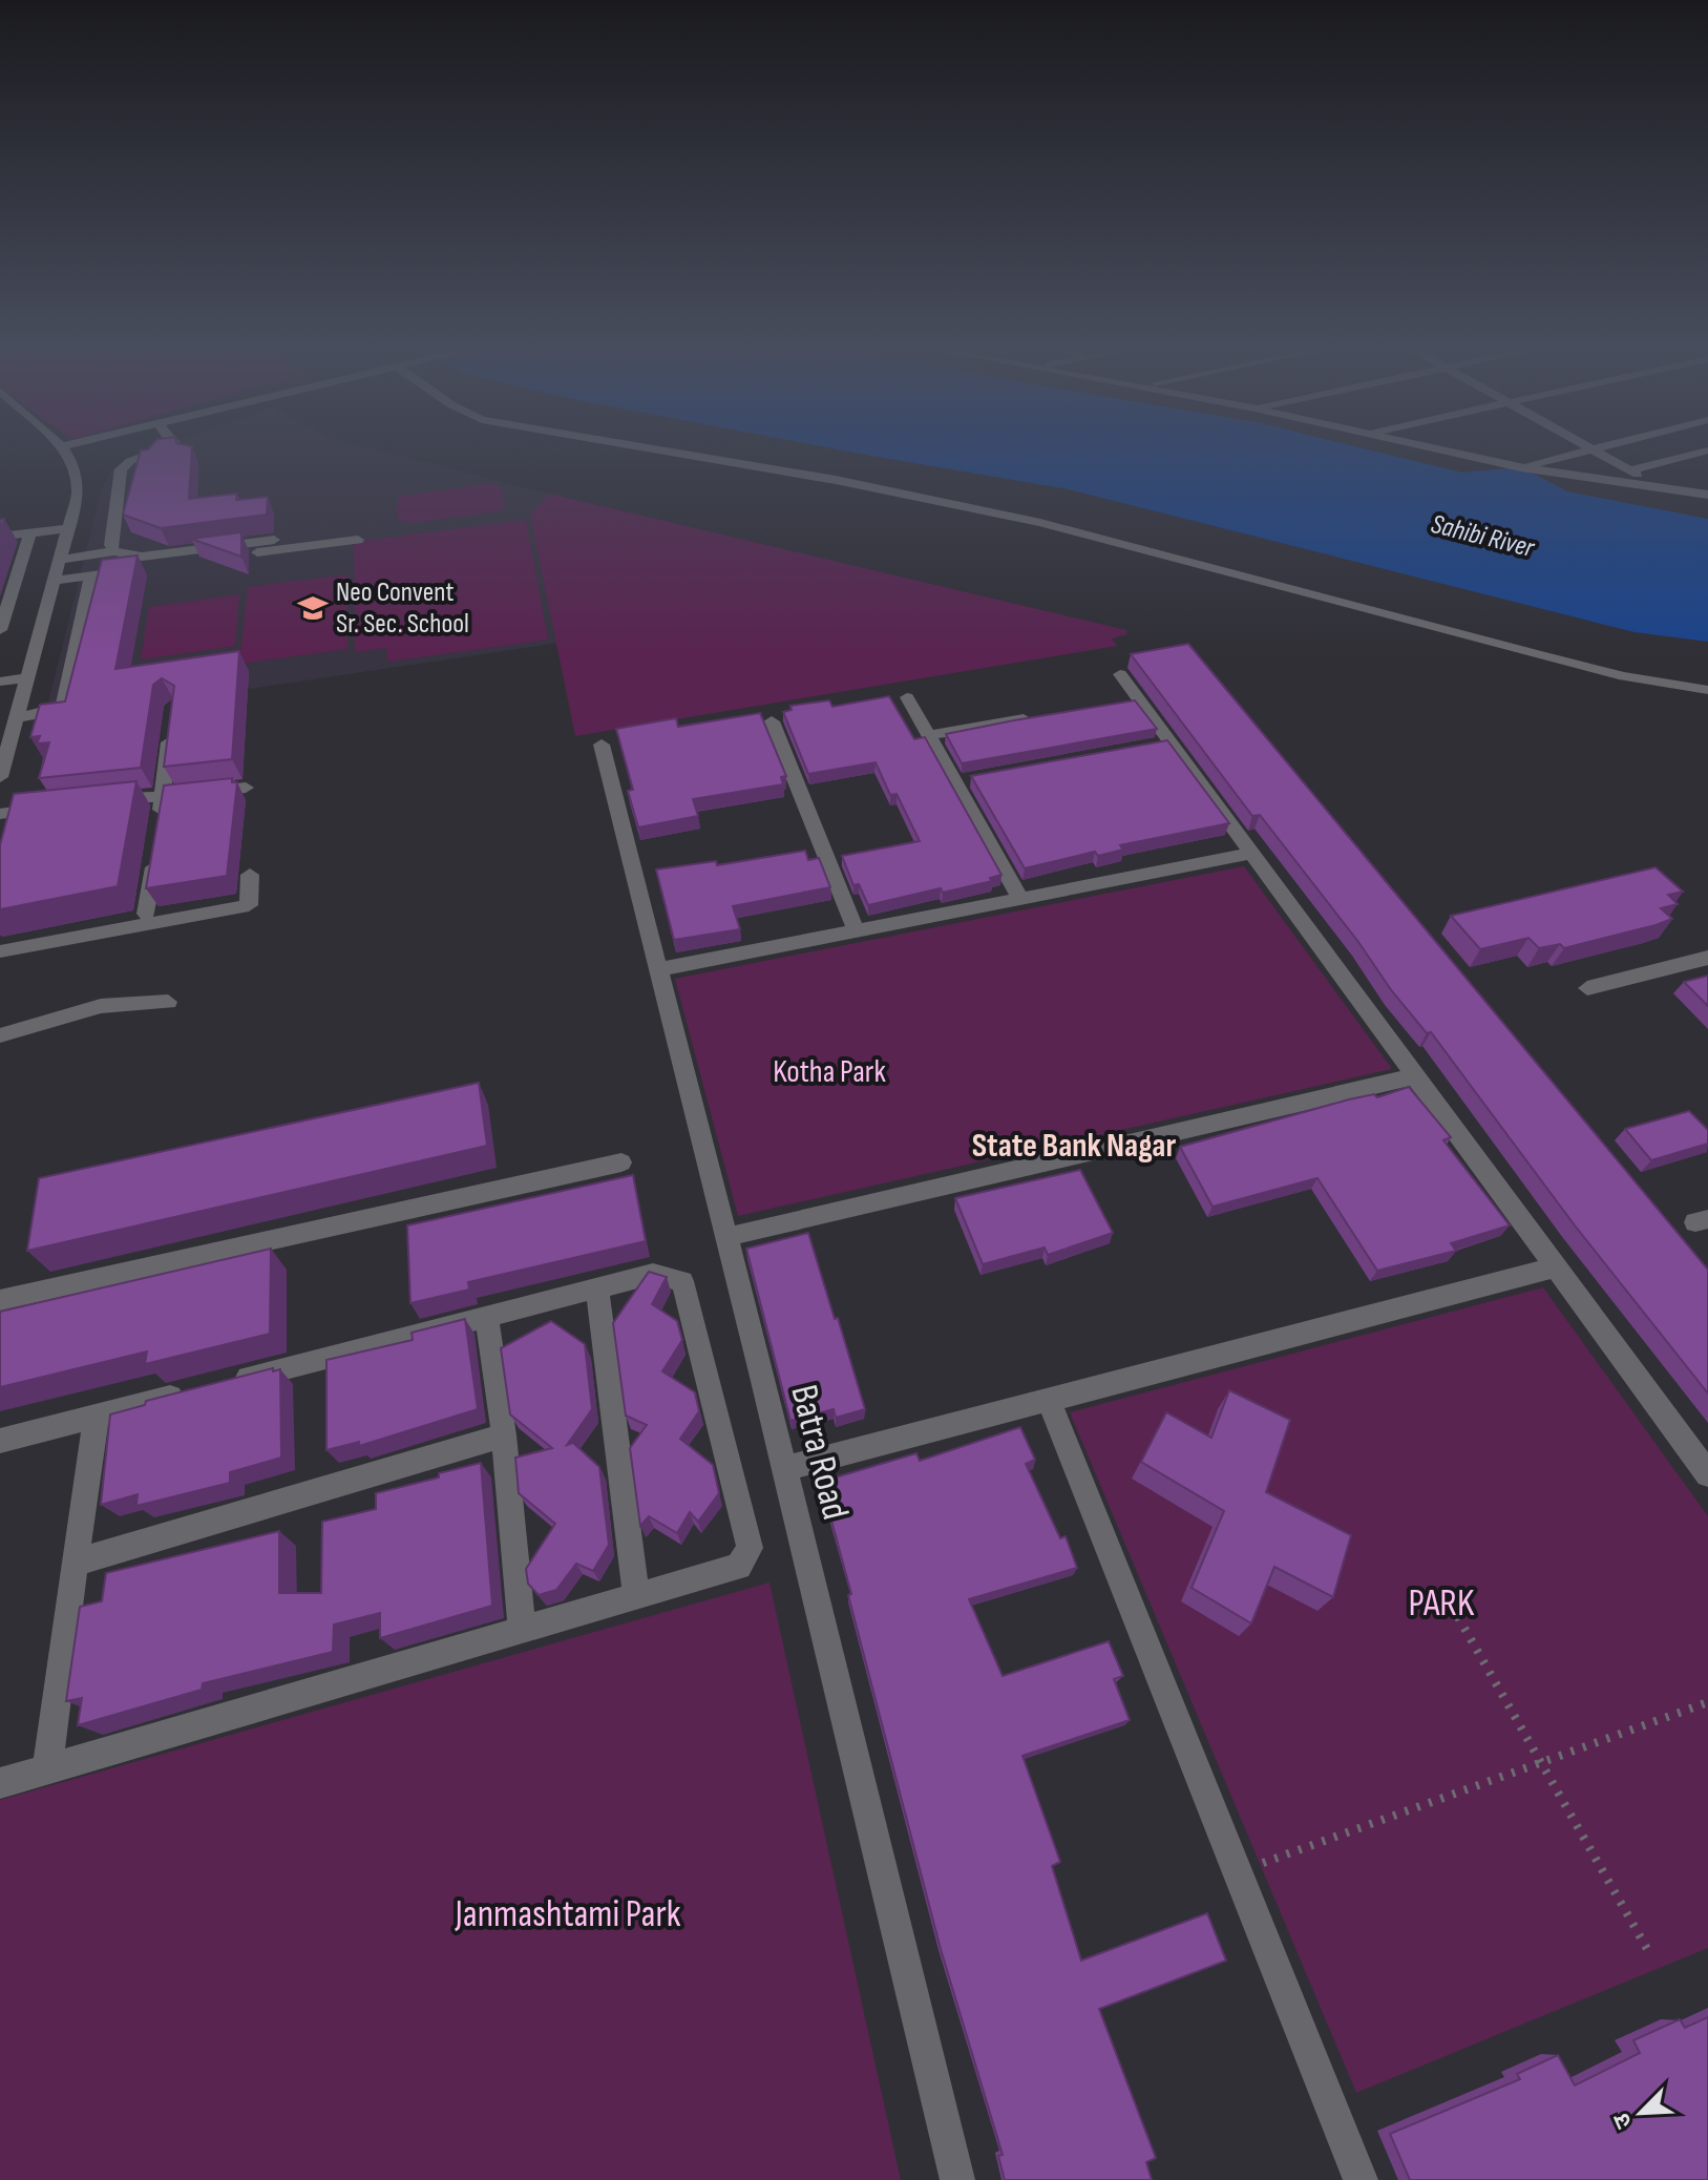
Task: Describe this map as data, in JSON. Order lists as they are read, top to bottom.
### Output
{
  "streets": {
    "street": ["Batra Road"]
  },
  "districts": ["State Bank Nagar"],
  "water": ["Sahibi River"],
  "parks": ["Kotha Park", "PARK", "Janmashtami Park"],
  "places": {
    "school or university": ["Neo Convent Sr. Sec. School"]
  },
  "north": "bottom left"
}
